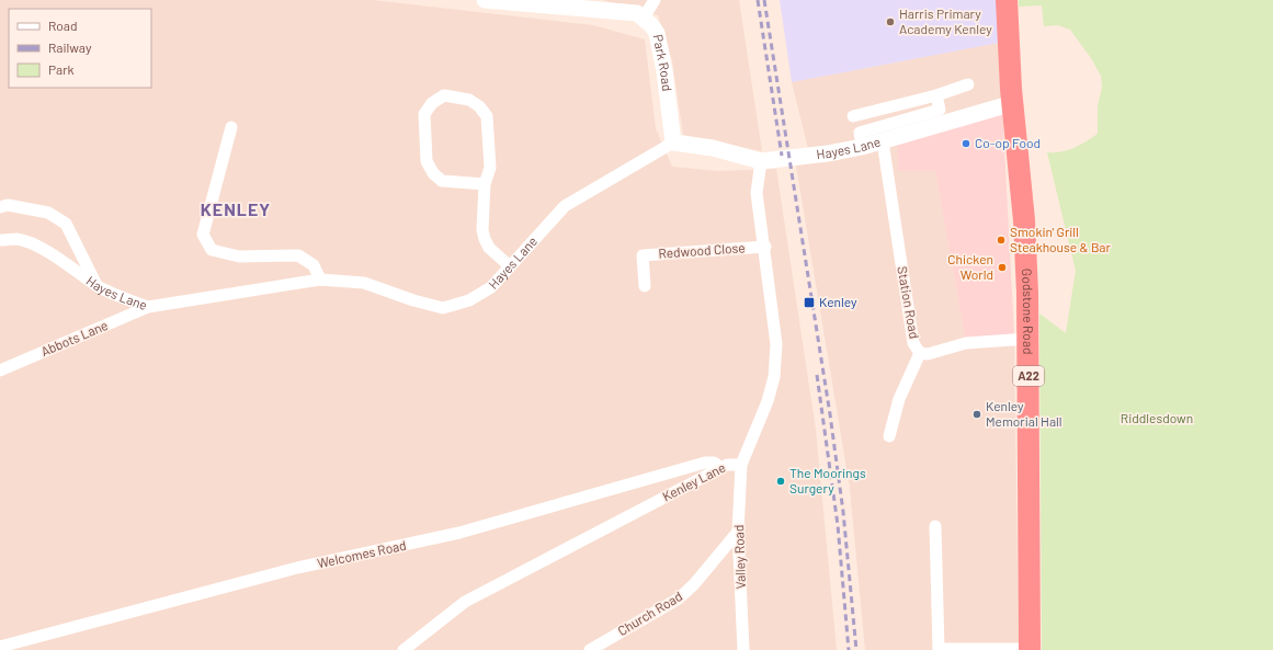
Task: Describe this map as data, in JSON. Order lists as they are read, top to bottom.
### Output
{
  "streets": {
    "highway": ["Godstone Road", "A22"],
    "street": [
      "Park Road",
      "Hayes Lane",
      "Redwood Close",
      "Station Road",
      "Abbots Lane",
      "Kenley Lane",
      "Welcomes Road",
      "Valley Road",
      "Church Road"
    ]
  },
  "crossings": [
    ["Park Road", "Hayes Lane"],
    ["Hayes Lane", "Station Road"],
    ["Hayes Lane", "Godstone Road"],
    ["Hayes Lane", "Abbots Lane"],
    ["Hayes Lane", "Kenley Lane"],
    ["Redwood Close", "Kenley Lane"],
    ["Station Road", "Godstone Road"],
    ["Kenley Lane", "Welcomes Road"],
    ["Kenley Lane", "Valley Road"],
    ["Valley Road", "Church Road"]
  ],
  "districts": ["KENLEY"],
  "parks": ["Riddlesdown"],
  "places": {
    "other": [
      "Harris Primary Academy Kenley",
      "Co-op Food",
      "Smokin' Grill Steakhouse & Bar",
      "Chicken World",
      "Kenley Memorial Hall",
      "The Moorings Surgery"
    ],
    "transit": ["Kenley"]
  },
  "legend": ["Road", "Railway", "Park"]
}
